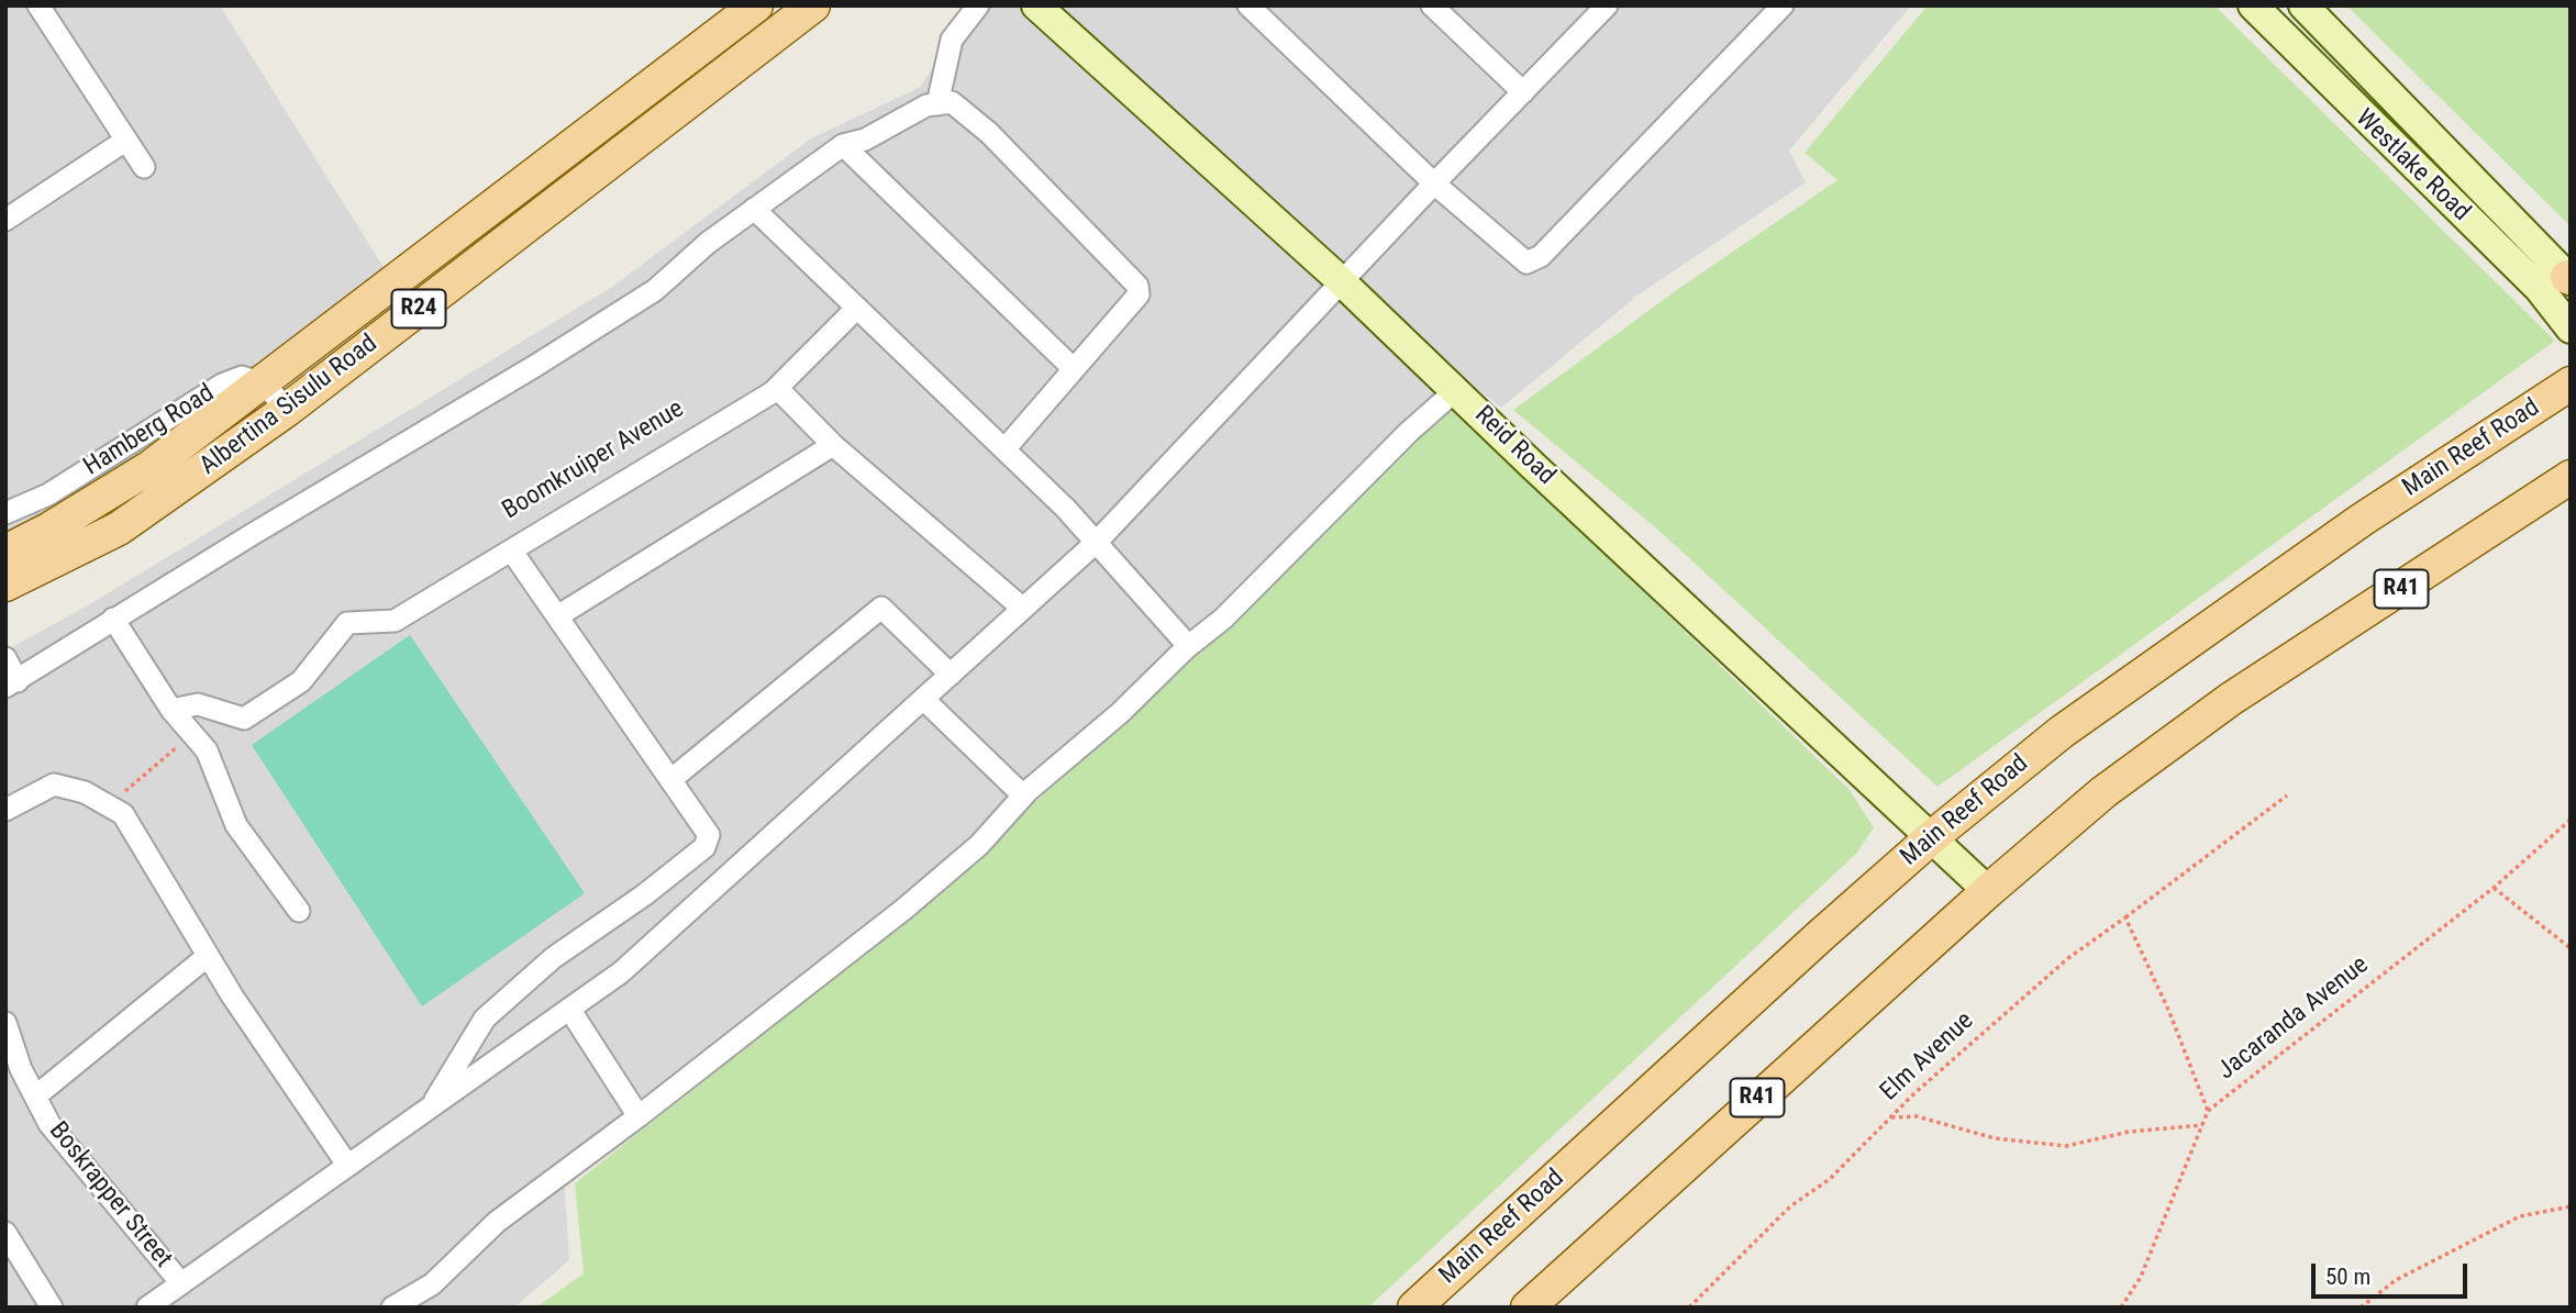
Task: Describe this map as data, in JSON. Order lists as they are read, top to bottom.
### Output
{
  "streets": {
    "main road": [
      "R24",
      "Albertina Sisulu Road",
      "Main Reef Road",
      "R41"
    ],
    "street": [
      "Westlake Road",
      "Hamberg Road",
      "Reid Road",
      "Boskrapper Street"
    ],
    "path": ["Jacaranda Avenue", "Elm Avenue"]
  },
  "crossings": [
    ["Albertina Sisulu Road", "Hamberg Road"],
    ["Reid Road", "Main Reef Road"],
    ["Reid Road", "R41"]
  ],
  "scale_bar": "50 m"
}
